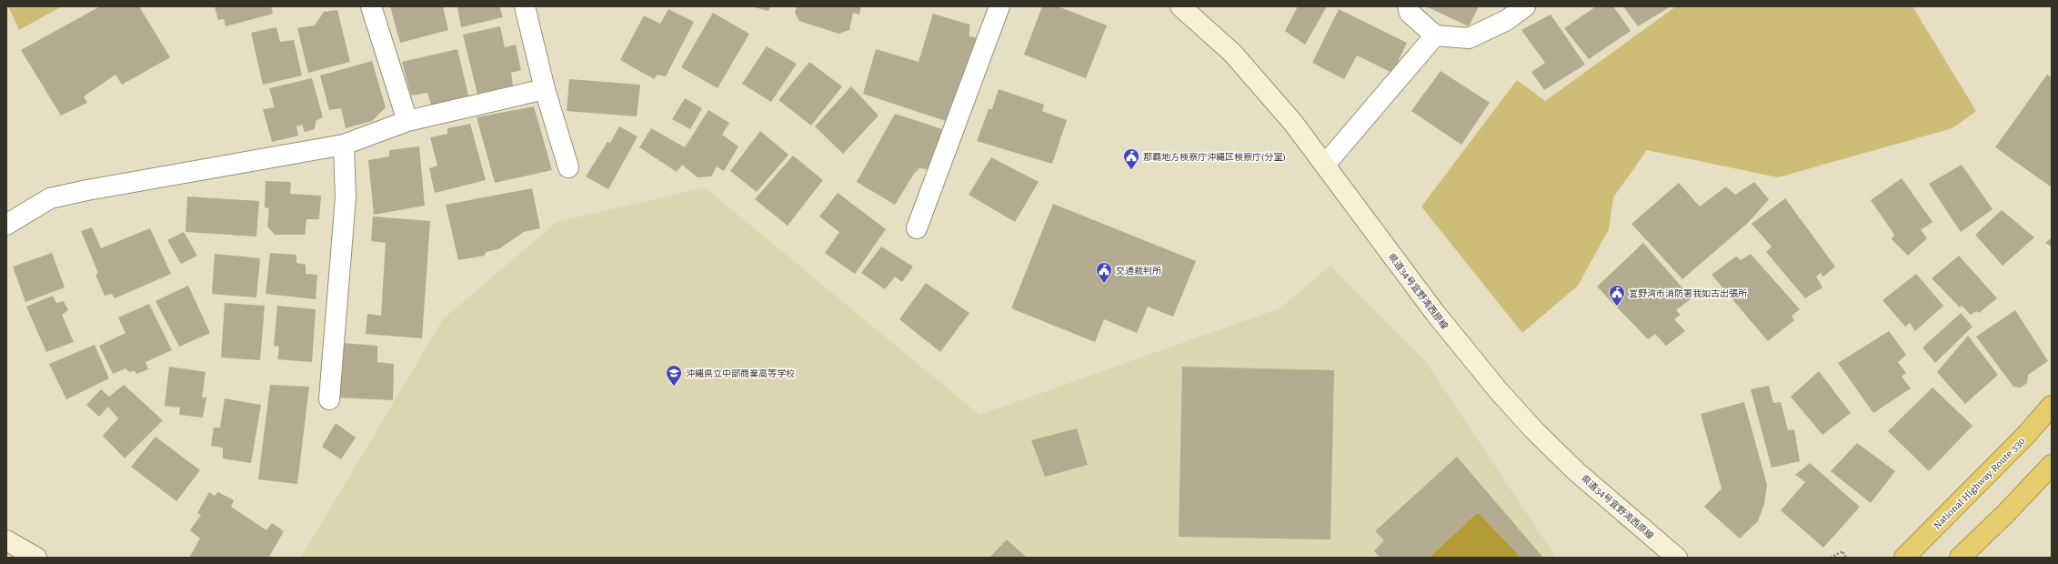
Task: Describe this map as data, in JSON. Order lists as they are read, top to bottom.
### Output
{
  "streets": {
    "highway": ["National Highway Route 330"],
    "main road": ["県道34号宜野湾西原線"]
  },
  "places": {
    "public building": ["那覇地方検察庁沖縄区検察庁(分室)", "交通裁判所", "宜野湾市消防署我如古出張所"],
    "school or university": ["沖縄県立中部商業高等学校"]
  }
}
